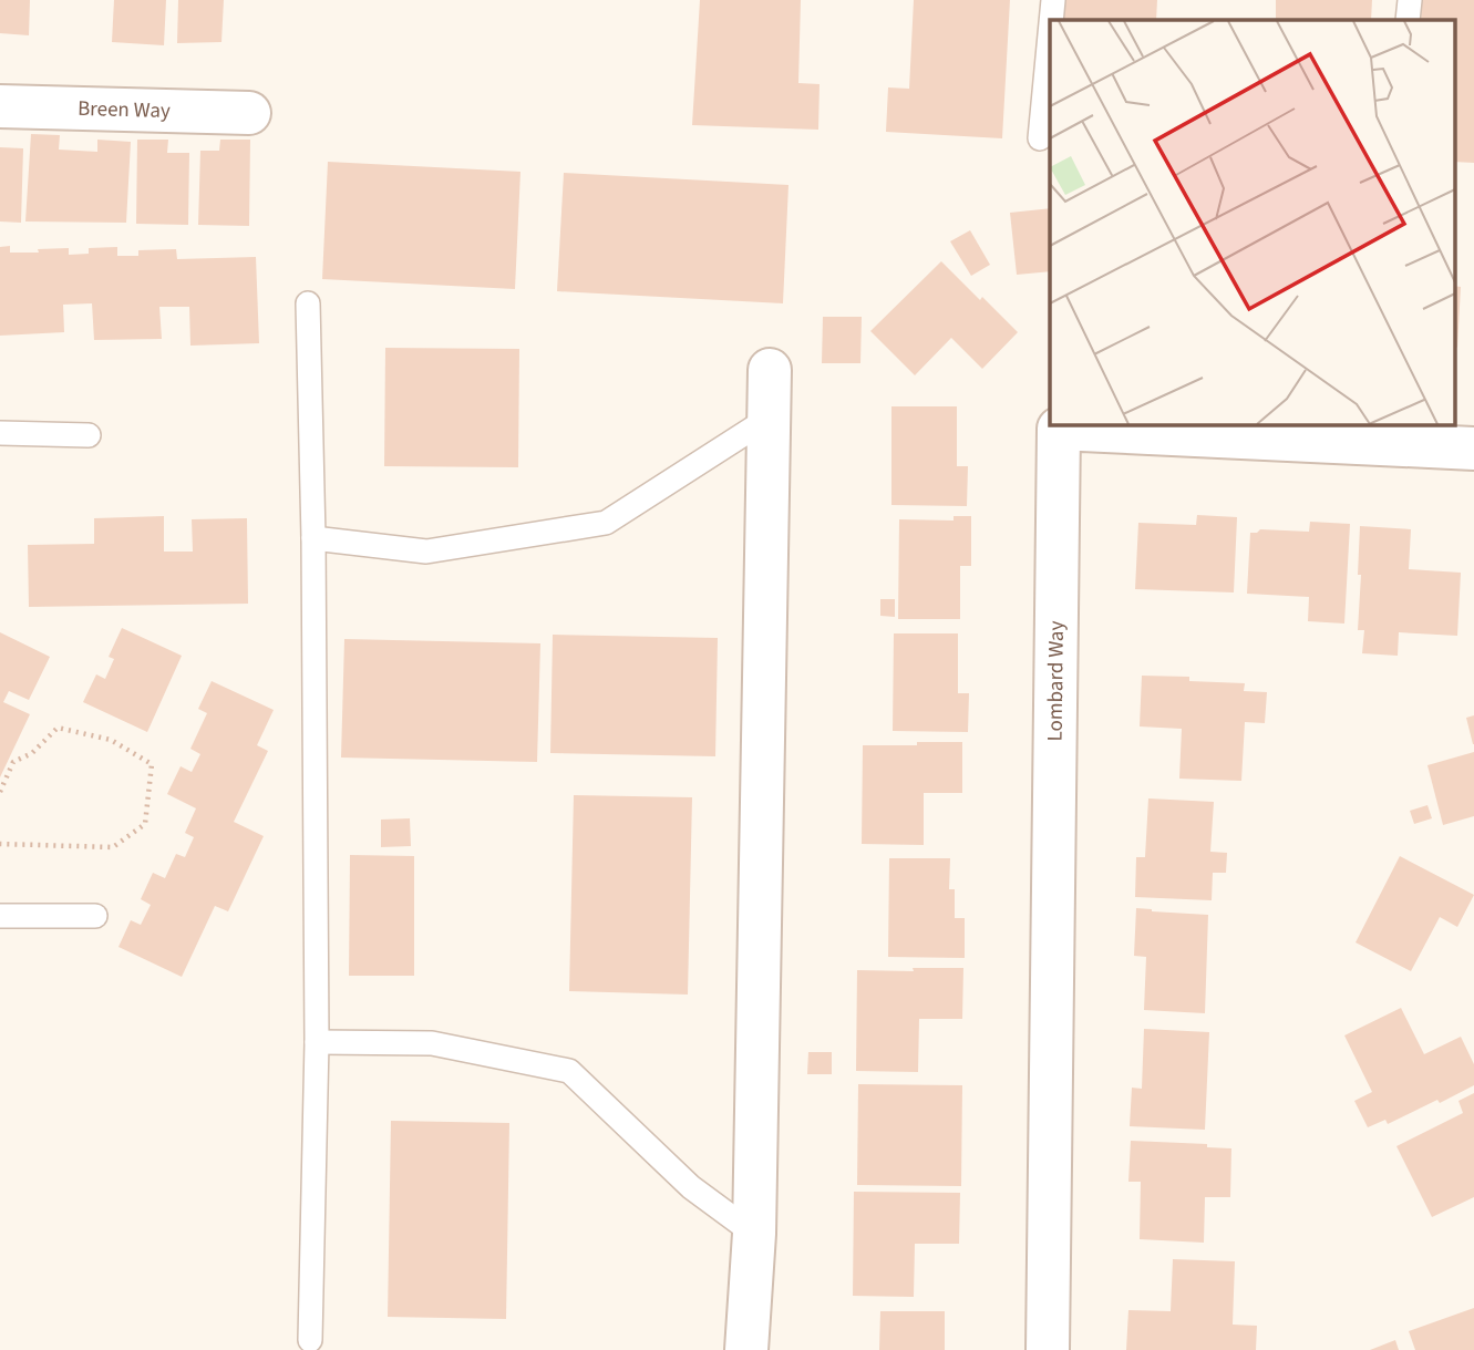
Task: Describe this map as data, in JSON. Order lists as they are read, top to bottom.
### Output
{
  "streets": {
    "street": ["Breen Way", "Lombard Way"]
  }
}
